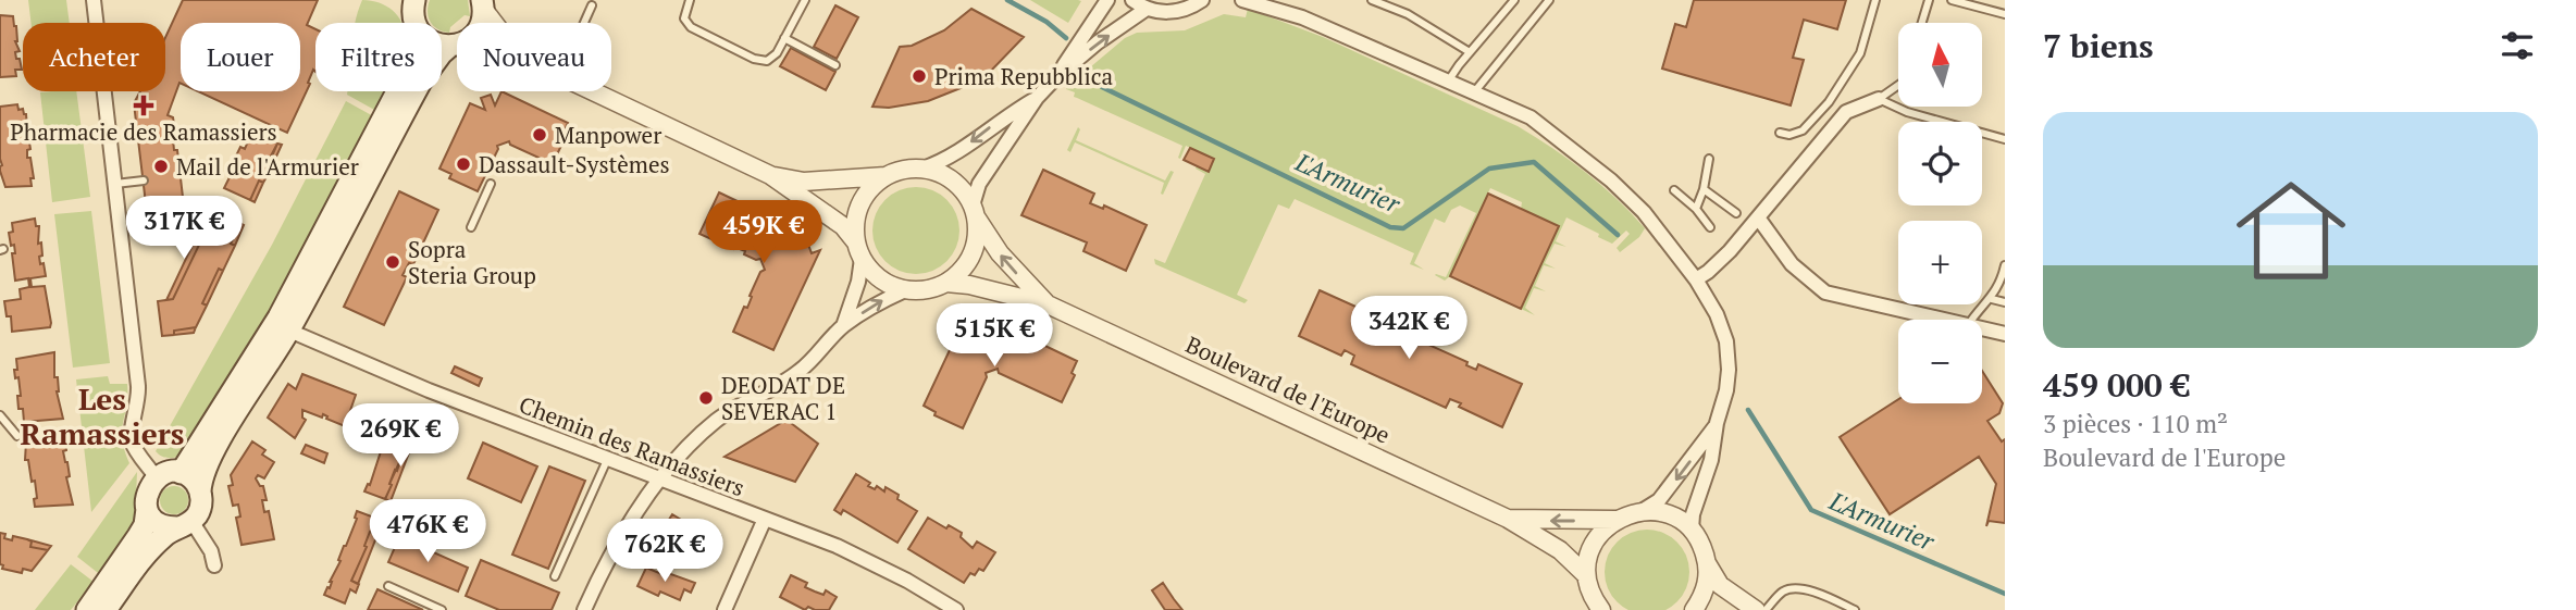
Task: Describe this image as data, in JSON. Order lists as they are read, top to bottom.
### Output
{
  "streets": {
    "street": ["Boulevard de l'Europe", "Chemin des Ramassiers"]
  },
  "districts": ["Les Ramassiers"],
  "water": ["L'Armurier"],
  "places": {
    "other": [
      "Prima Repubblica",
      "Manpower",
      "Dassault-Systèmes",
      "Mail de l'Armurier",
      "Sopra Steria Group",
      "DEODAT DE SEVERAC 1"
    ],
    "health": ["Pharmacie des Ramassiers"]
  },
  "north": "top",
  "page": {
    "heading": "7 biens",
    "map_buttons": ["+", "−"],
    "chip": [
      "Acheter",
      "Louer",
      "Filtres",
      "Nouveau"
    ],
    "list": [
      {
        "name": "459 000 €",
        "note": "3 pièces · 110 m² · Boulevard de l'Europe"
      }
    ],
    "price": [
      "317K €",
      "459K €",
      "342K €",
      "515K €",
      "269K €",
      "476K €",
      "762K €"
    ]
  }
}
